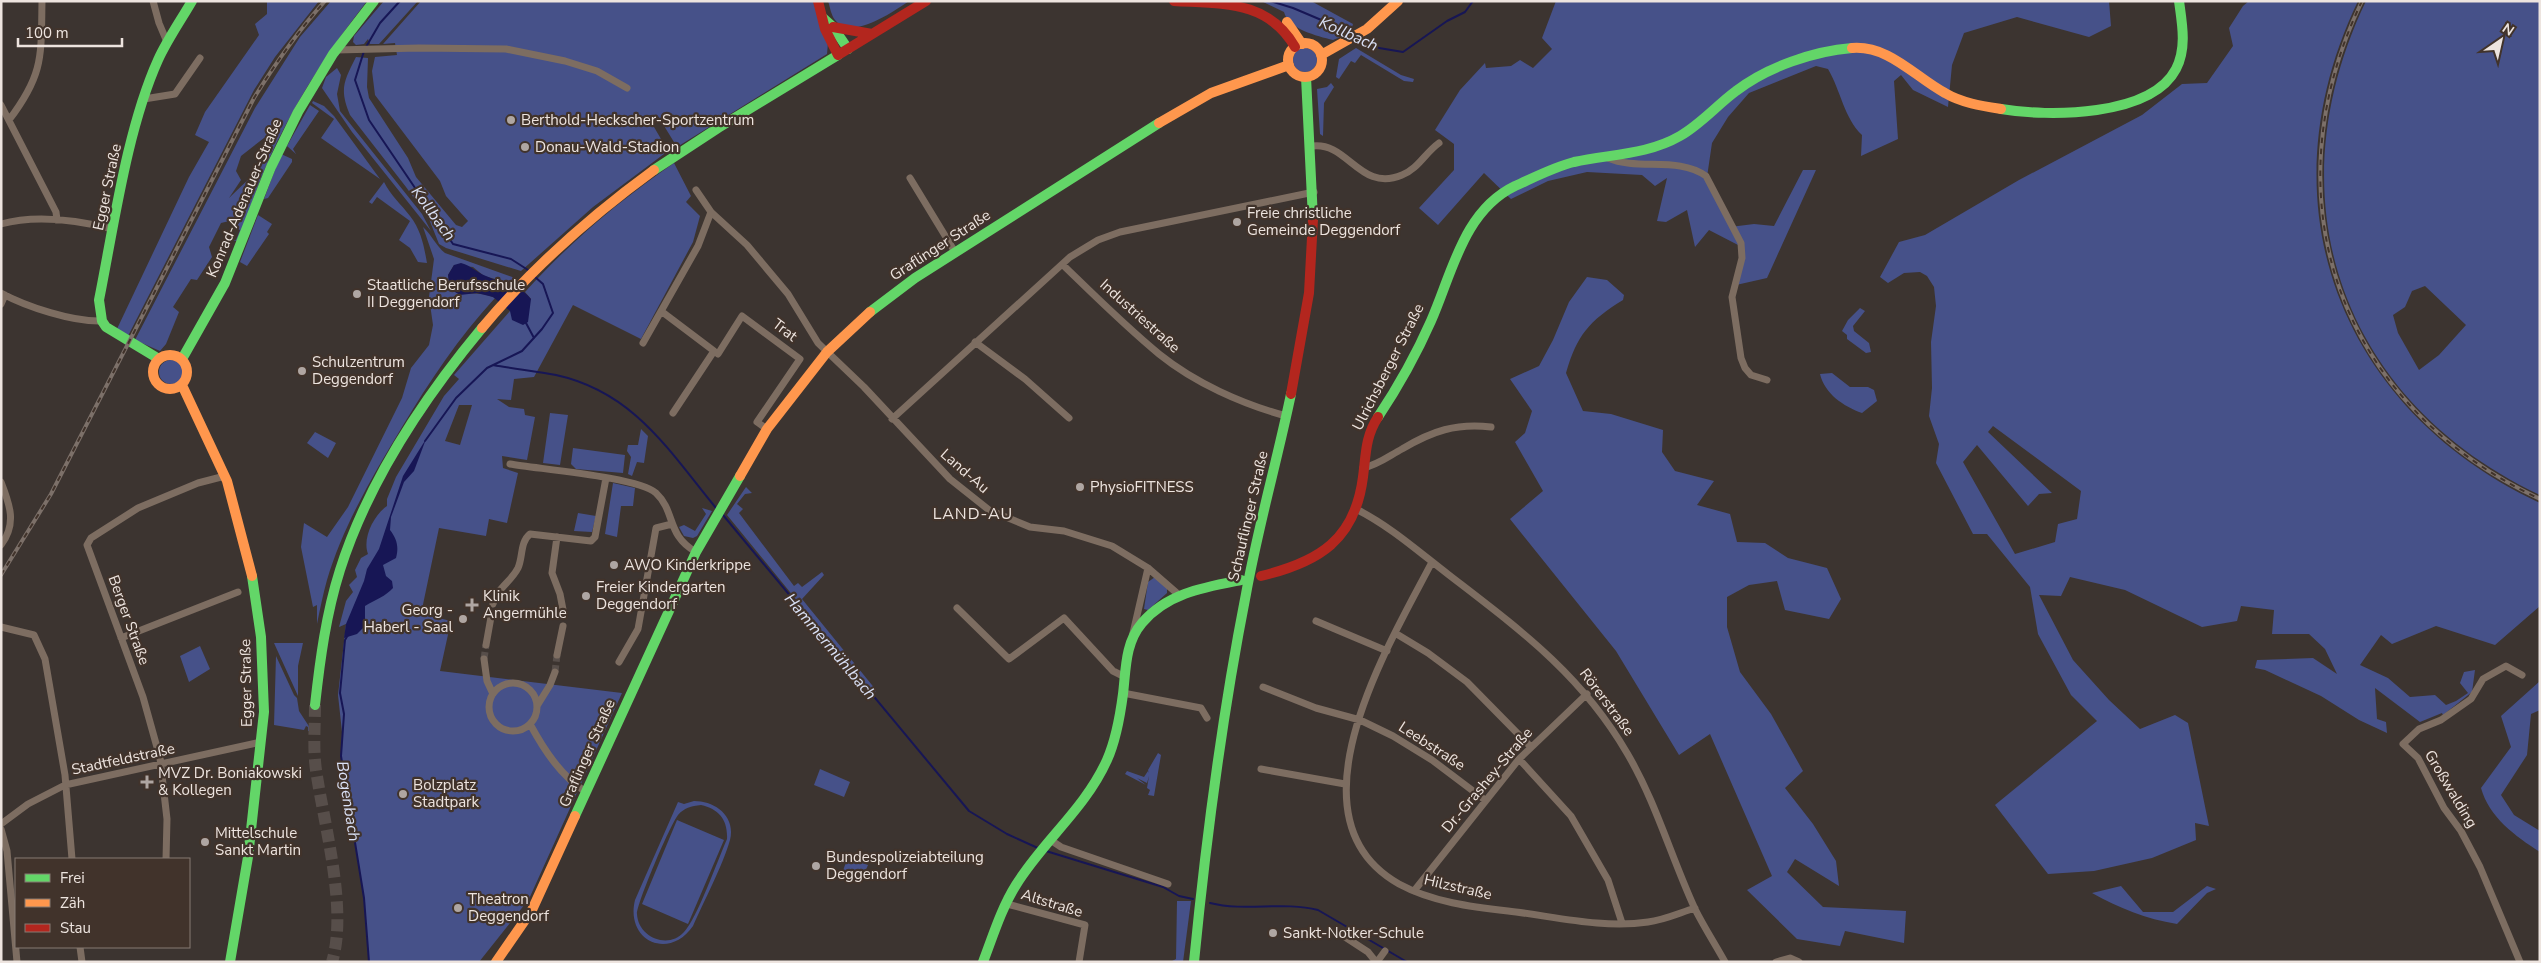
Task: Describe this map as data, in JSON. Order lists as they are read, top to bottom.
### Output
{
  "streets": {
    "main road": [
      "Egger Straße",
      "Konrad-Adenauer-Straße",
      "Graflinger Straße",
      "Ulrichsberger Straße",
      "Schauflinger Straße"
    ],
    "street": [
      "Industriestraße",
      "Trat",
      "Land-Au",
      "Berger Straße",
      "Rörerstraße",
      "Leebstraße",
      "Stadtfeldstraße",
      "Dr.-Grashey-Straße",
      "Großwalding",
      "Hilzstraße",
      "Altstraße"
    ]
  },
  "crossings": [
    ["Egger Straße", "Konrad-Adenauer-Straße"],
    ["Egger Straße", "Berger Straße"],
    ["Egger Straße", "Stadtfeldstraße"],
    ["Graflinger Straße", "Trat"],
    ["Graflinger Straße", "Land-Au"],
    ["Graflinger Straße", "Schauflinger Straße"],
    ["Industriestraße", "Schauflinger Straße"],
    ["Trat", "Land-Au"],
    ["Ulrichsberger Straße", "Rörerstraße"],
    ["Berger Straße", "Stadtfeldstraße"],
    ["Rörerstraße", "Dr.-Grashey-Straße"],
    ["Rörerstraße", "Hilzstraße"],
    ["Leebstraße", "Dr.-Grashey-Straße"],
    ["Leebstraße", "Hilzstraße"],
    ["Dr.-Grashey-Straße", "Hilzstraße"]
  ],
  "districts": ["LAND-AU"],
  "water": ["Kollbach", "Hammermühlbach", "Bogenbach"],
  "places": {
    "other": [
      "Berthold-Heckscher-Sportzentrum",
      "Donau-Wald-Stadion",
      "Freie christliche Gemeinde Deggendorf",
      "Staatliche Berufsschule II Deggendorf",
      "Schulzentrum Deggendorf",
      "PhysioFITNESS",
      "AWO Kinderkrippe",
      "Freier Kindergarten Deggendorf",
      "Georg - Haberl - Saal",
      "Bolzplatz Stadtpark",
      "Mittelschule Sankt Martin",
      "Bundespolizeiabteilung Deggendorf",
      "Theatron Deggendorf",
      "Sankt-Notker-Schule"
    ],
    "health": ["Klinik Angermühle", "MVZ Dr. Boniakowski & Kollegen"]
  },
  "legend": ["Frei", "Zäh", "Stau"],
  "scale_bar": "100 m",
  "north": "top right"
}
